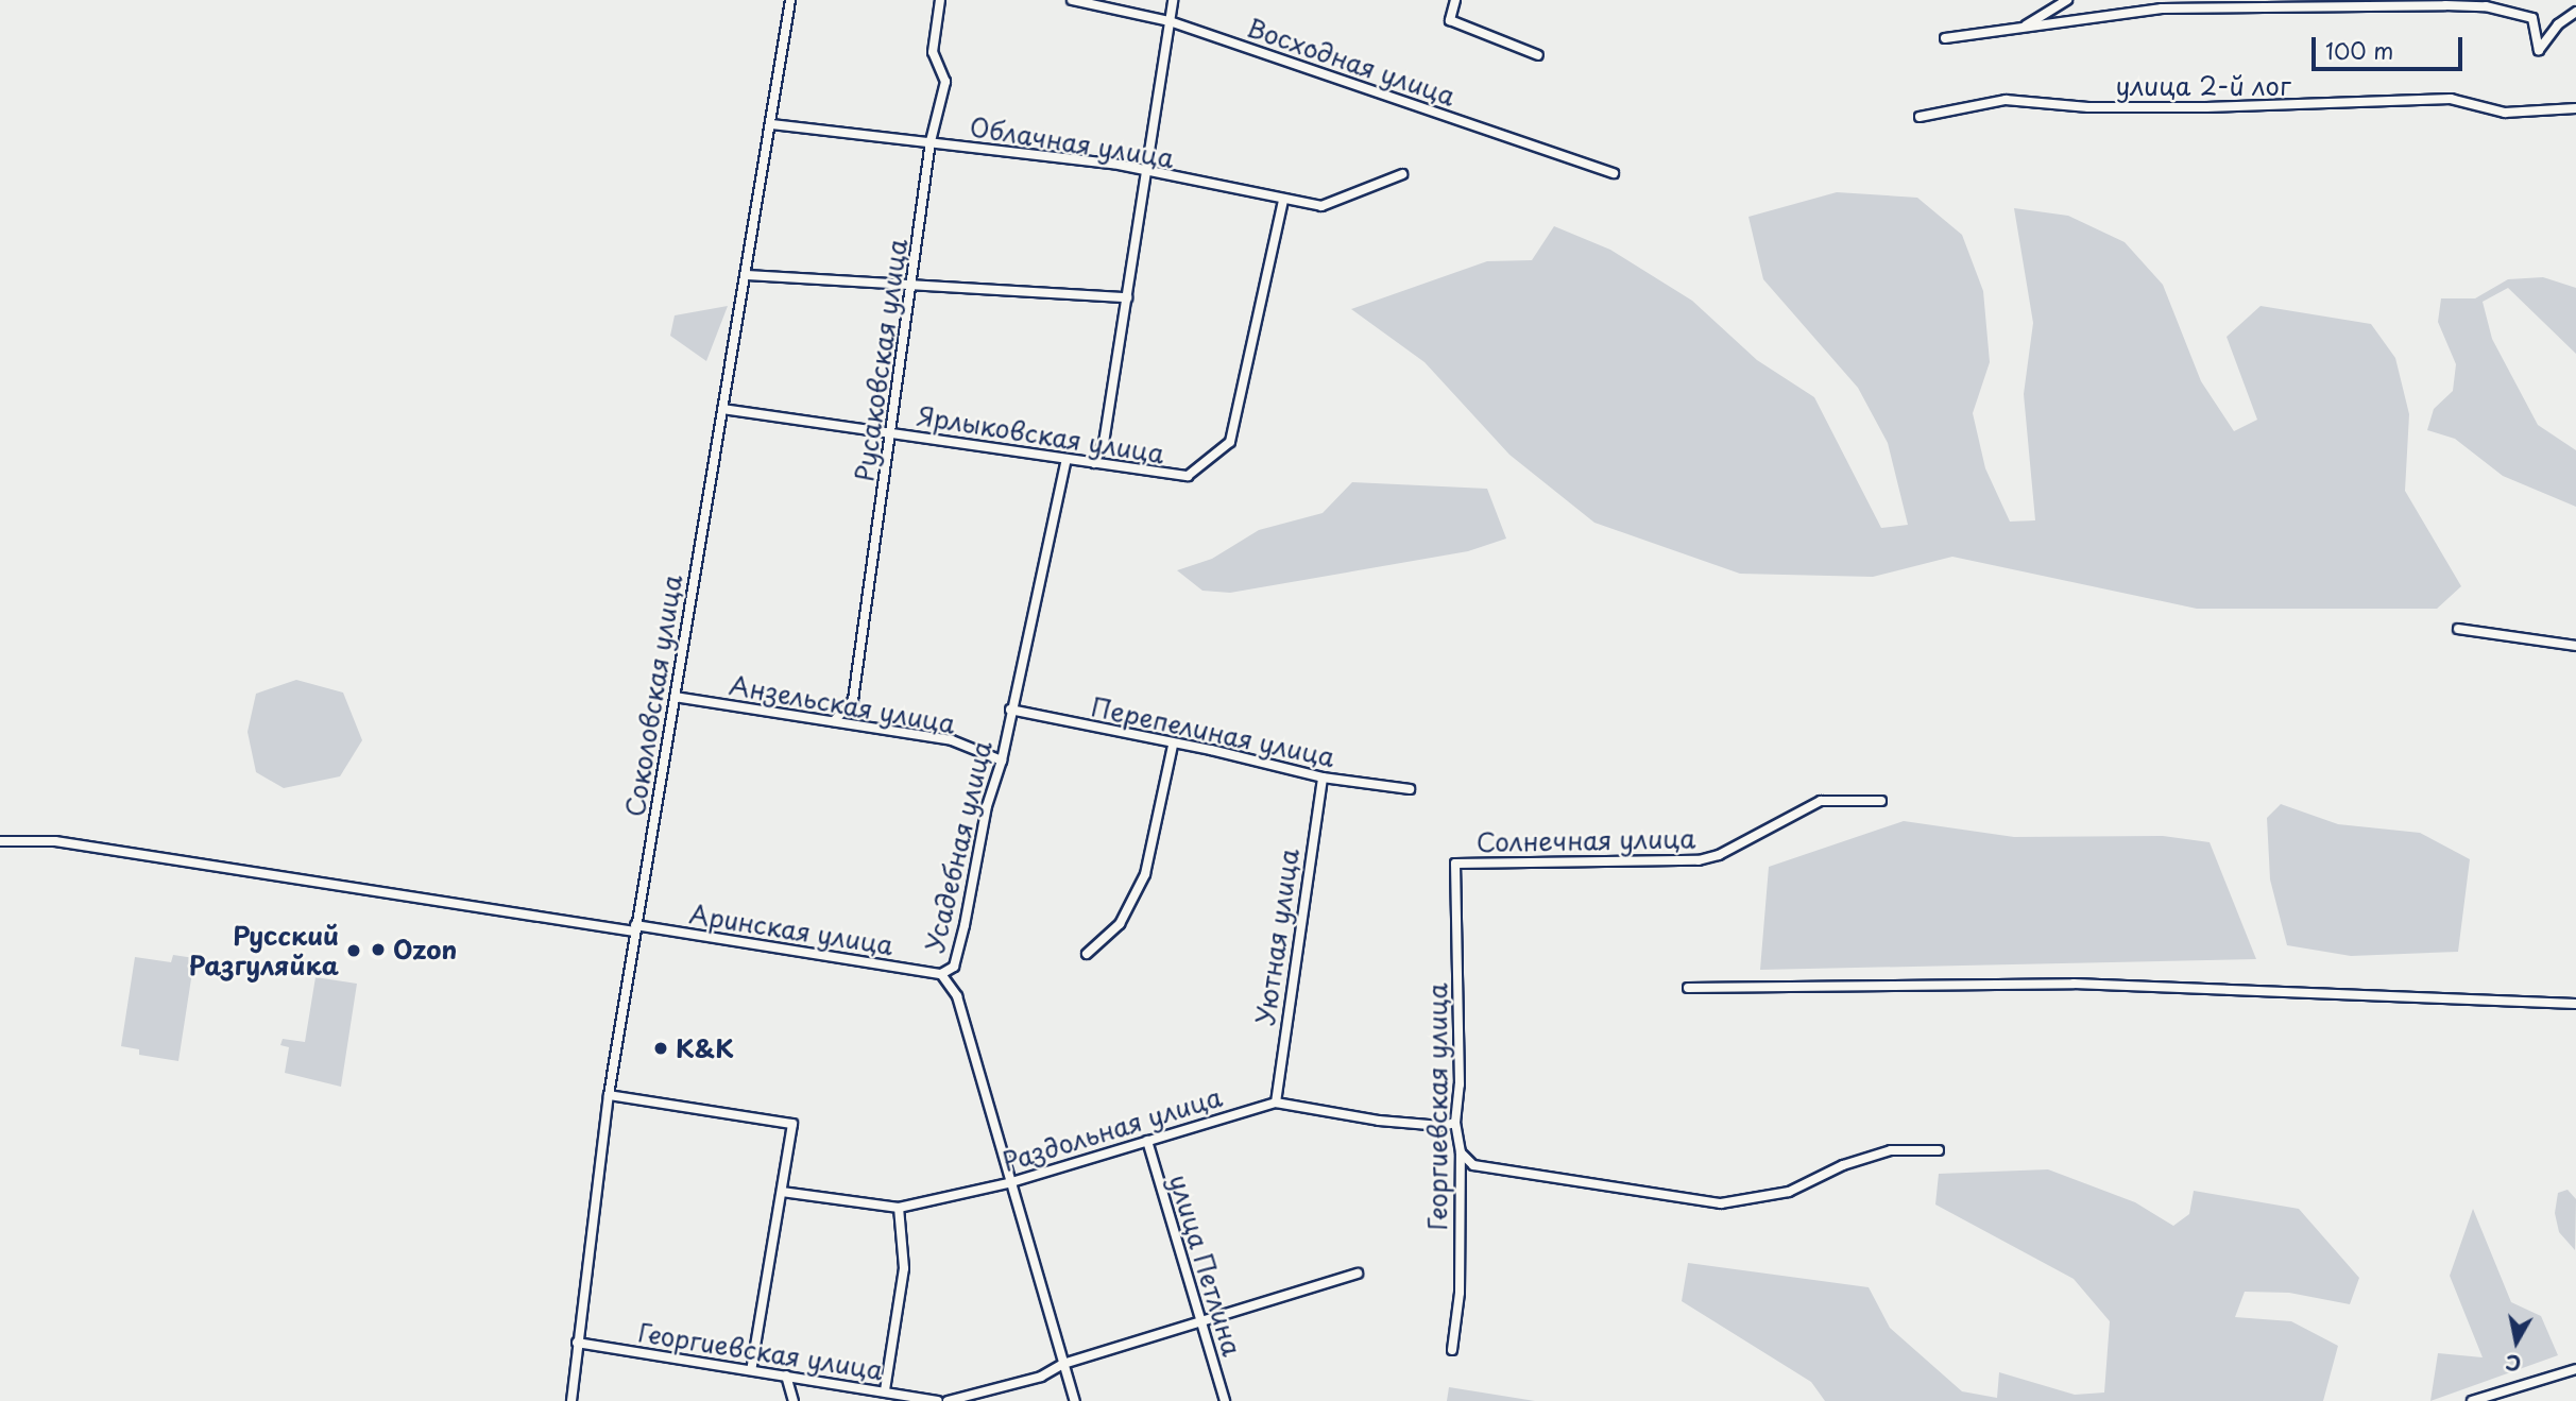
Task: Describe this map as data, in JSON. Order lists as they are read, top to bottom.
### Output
{
  "streets": {
    "street": [
      "Восходная улица",
      "улица 2-й лог",
      "Облачная улица",
      "Русаковская улица",
      "Ярлыковская улица",
      "Соколовская улица",
      "Анзельская улица",
      "Перепелиная улица",
      "Солнечная улица",
      "Усадебная улица",
      "Аринская улица",
      "Уютная улица",
      "Георгиевская улица",
      "Раздольная улица",
      "улица Петлина"
    ]
  },
  "crossings": [
    ["Облачная улица", "Русаковская улица"],
    ["Облачная улица", "Ярлыковская улица"],
    ["Облачная улица", "Соколовская улица"],
    ["Русаковская улица", "Ярлыковская улица"],
    ["Русаковская улица", "Анзельская улица"],
    ["Ярлыковская улица", "Соколовская улица"],
    ["Ярлыковская улица", "Усадебная улица"],
    ["Соколовская улица", "Анзельская улица"],
    ["Соколовская улица", "Аринская улица"],
    ["Соколовская улица", "Георгиевская улица"],
    ["Анзельская улица", "Усадебная улица"],
    ["Перепелиная улица", "Усадебная улица"],
    ["Перепелиная улица", "Уютная улица"],
    ["Солнечная улица", "Георгиевская улица"],
    ["Усадебная улица", "Аринская улица"],
    ["Усадебная улица", "Раздольная улица"],
    ["Уютная улица", "Раздольная улица"],
    ["Георгиевская улица", "Раздольная улица"],
    ["Раздольная улица", "улица Петлина"]
  ],
  "places": ["Ozon", "Русский Разгуляйка", "K&K"],
  "scale_bar": "100 m",
  "north": "bottom"
}
